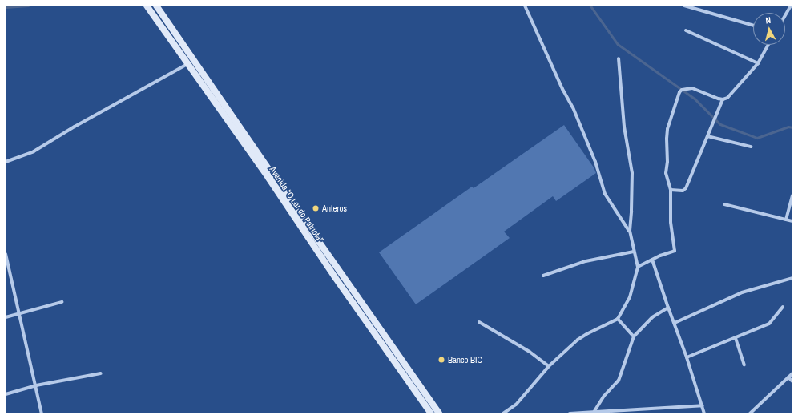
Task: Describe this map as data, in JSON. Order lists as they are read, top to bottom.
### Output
{
  "streets": {
    "main road": ["Avenida \"O Lar do Patriota\""]
  },
  "places": ["Anteros", "Banco BIC"],
  "north": "top"
}
